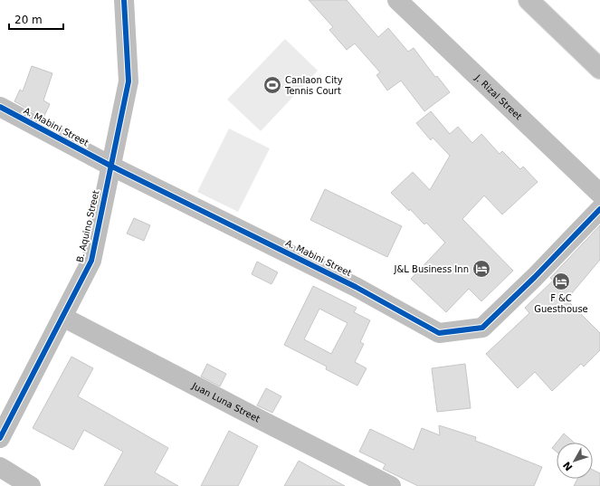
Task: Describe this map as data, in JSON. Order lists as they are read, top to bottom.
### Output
{
  "streets": {
    "street": [
      "J. Rizal Street",
      "A. Mabini Street",
      "B. Aquino Street",
      "Juan Luna Street"
    ]
  },
  "crossings": [
    ["A. Mabini Street", "B. Aquino Street"],
    ["B. Aquino Street", "Juan Luna Street"]
  ],
  "places": {
    "sports": ["Canlaon City Tennis Court"],
    "hotel": ["J&L Business Inn", "F &C Guesthouse"]
  },
  "scale_bar": "20 m",
  "north": "bottom left"
}
